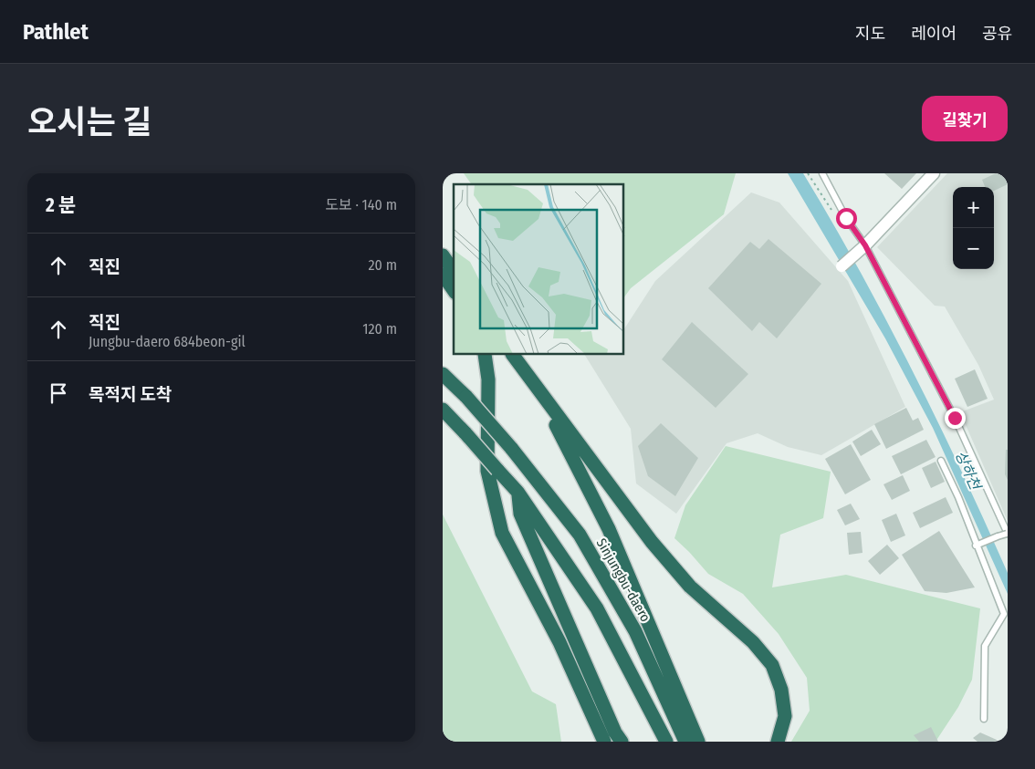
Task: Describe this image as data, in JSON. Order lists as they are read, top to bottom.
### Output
{
  "streets": {
    "highway": ["Sinjungbu-daero"]
  },
  "water": ["상하천"],
  "page": {
    "header": "Pathlet",
    "nav": ["지도", "레이어", "공유"],
    "title": "오시는 길",
    "buttons": "길찾기",
    "heading": ["2 분", "도보 · 140 m"],
    "map_buttons": ["+", "−"],
    "list": [
      ["직진", "20 m"],
      ["직진", "Jungbu-daero 684beon-gil", "120 m"],
      "목적지 도착"
    ]
  }
}
